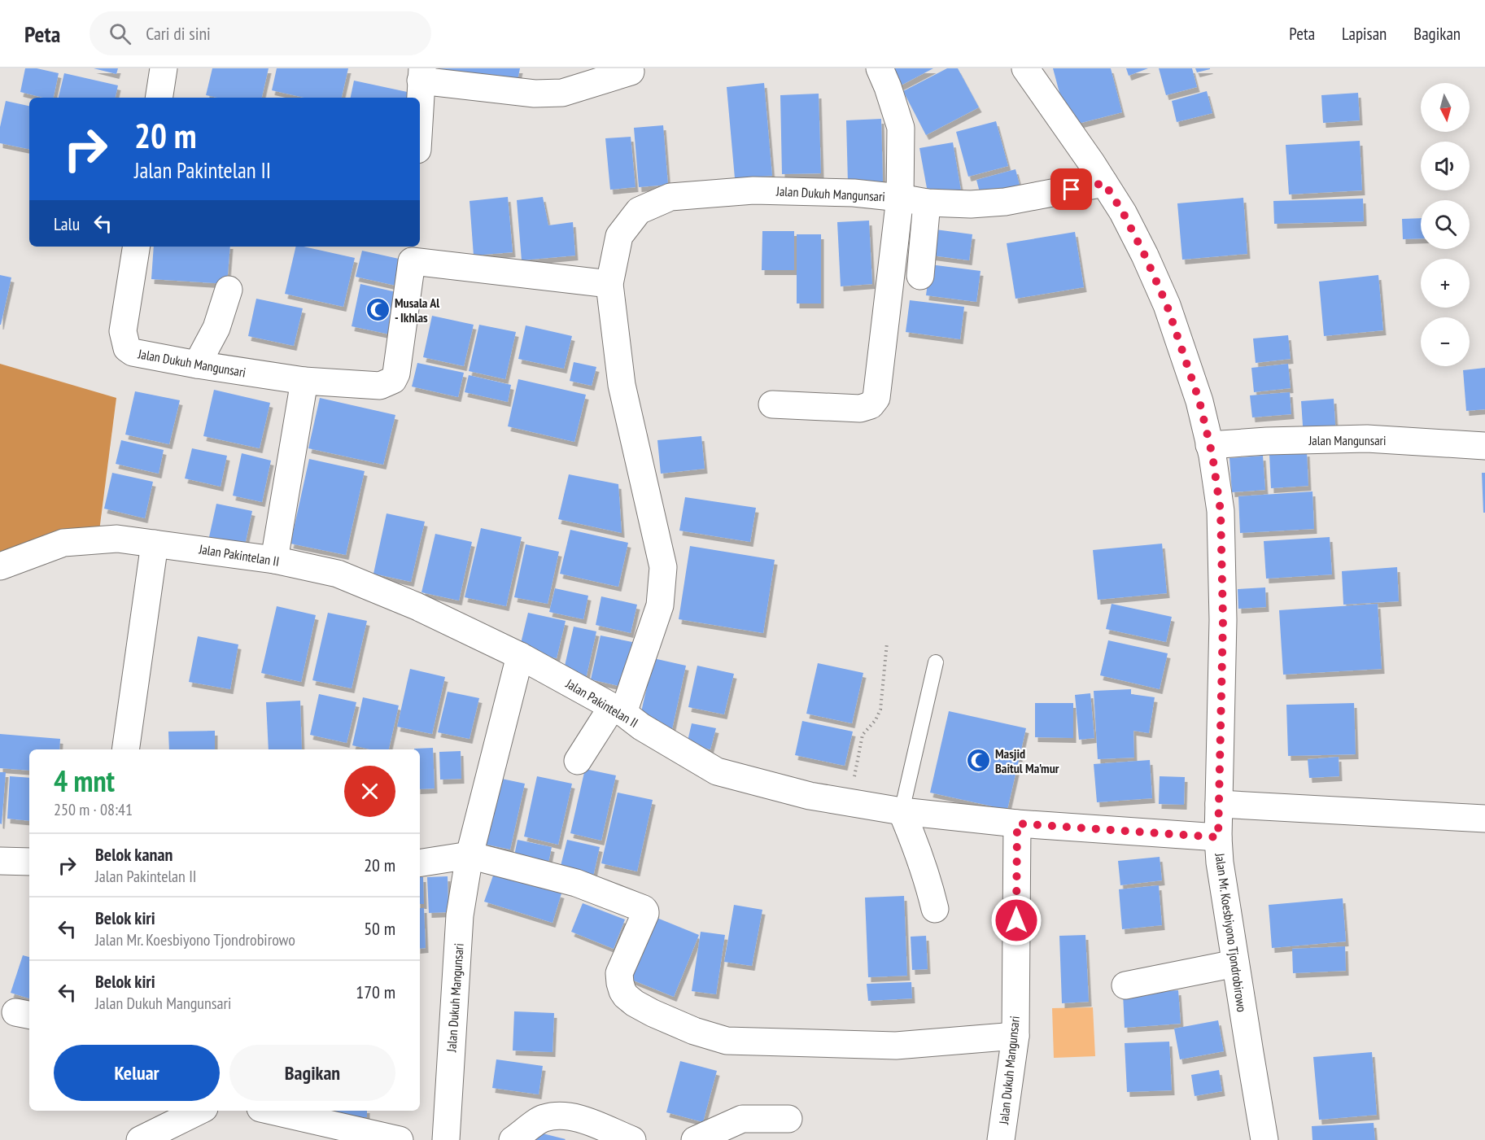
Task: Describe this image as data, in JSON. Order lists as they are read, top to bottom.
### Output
{
  "streets": {
    "street": [
      "Jalan Dukuh Mangunsari",
      "Jalan Mangunsari",
      "Jalan Pakintelan II",
      "Jalan Mr. Koesbiyono Tjondrobirowo"
    ]
  },
  "crossings": [
    ["Jalan Dukuh Mangunsari", "Jalan Pakintelan II"],
    ["Jalan Dukuh Mangunsari", "Jalan Mr. Koesbiyono Tjondrobirowo"],
    ["Jalan Mangunsari", "Jalan Mr. Koesbiyono Tjondrobirowo"],
    ["Jalan Pakintelan II", "Jalan Mr. Koesbiyono Tjondrobirowo"]
  ],
  "places": {
    "mosque": ["Musala Al - Ikhlas", "Masjid Baitul Ma'mur"]
  },
  "north": "bottom",
  "page": {
    "header": "Peta",
    "search": "Cari di sini",
    "nav": ["Peta", "Lapisan", "Bagikan"],
    "map_buttons": ["+", "−"],
    "turn": ["20 m", "Jalan Pakintelan II"],
    "then": "Lalu",
    "heading": ["4 mnt", "250 m · 08:41"],
    "list": [
      {
        "name": "Belok kanan",
        "note": "Jalan Pakintelan II",
        "value": "20 m"
      },
      {
        "name": "Belok kiri",
        "note": "Jalan Mr. Koesbiyono Tjondrobirowo",
        "value": "50 m"
      },
      {
        "name": "Belok kiri",
        "note": "Jalan Dukuh Mangunsari",
        "value": "170 m"
      }
    ],
    "buttons": ["Keluar", "Bagikan"]
  }
}
